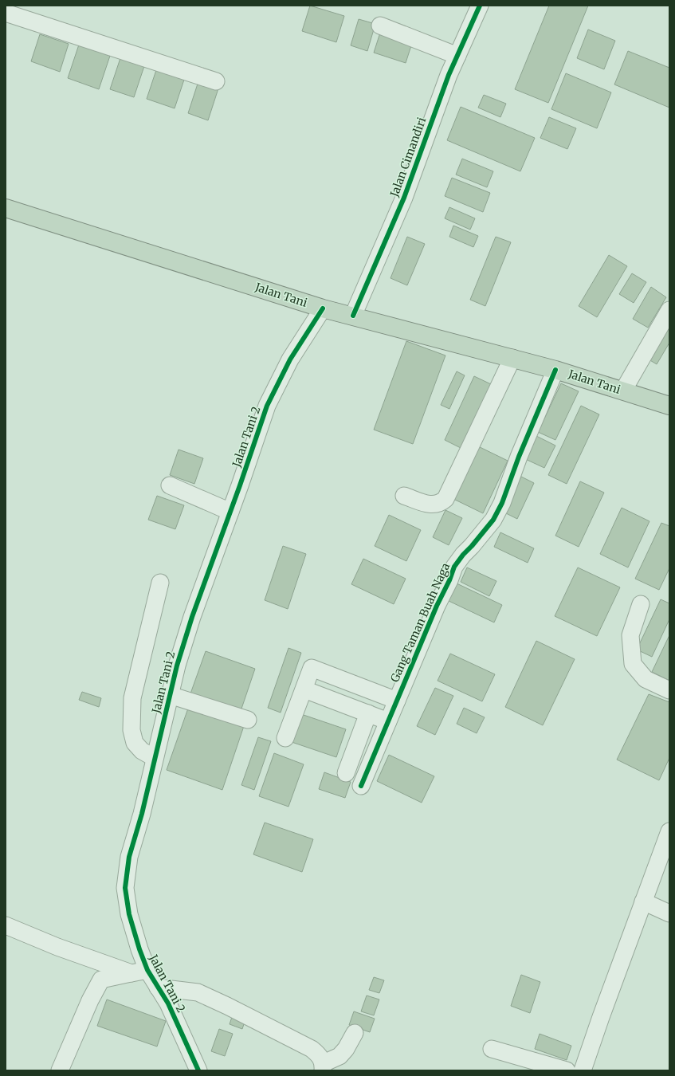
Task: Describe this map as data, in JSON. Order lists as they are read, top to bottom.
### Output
{
  "streets": {
    "highway": ["Jalan Tani"],
    "street": ["Jalan Cimandiri", "Jalan Tani 2", "Gang Taman Buah Naga"]
  },
  "crossings": [
    ["Jalan Cimandiri", "Jalan Tani"],
    ["Jalan Tani", "Jalan Tani 2"],
    ["Jalan Tani", "Gang Taman Buah Naga"]
  ]
}
